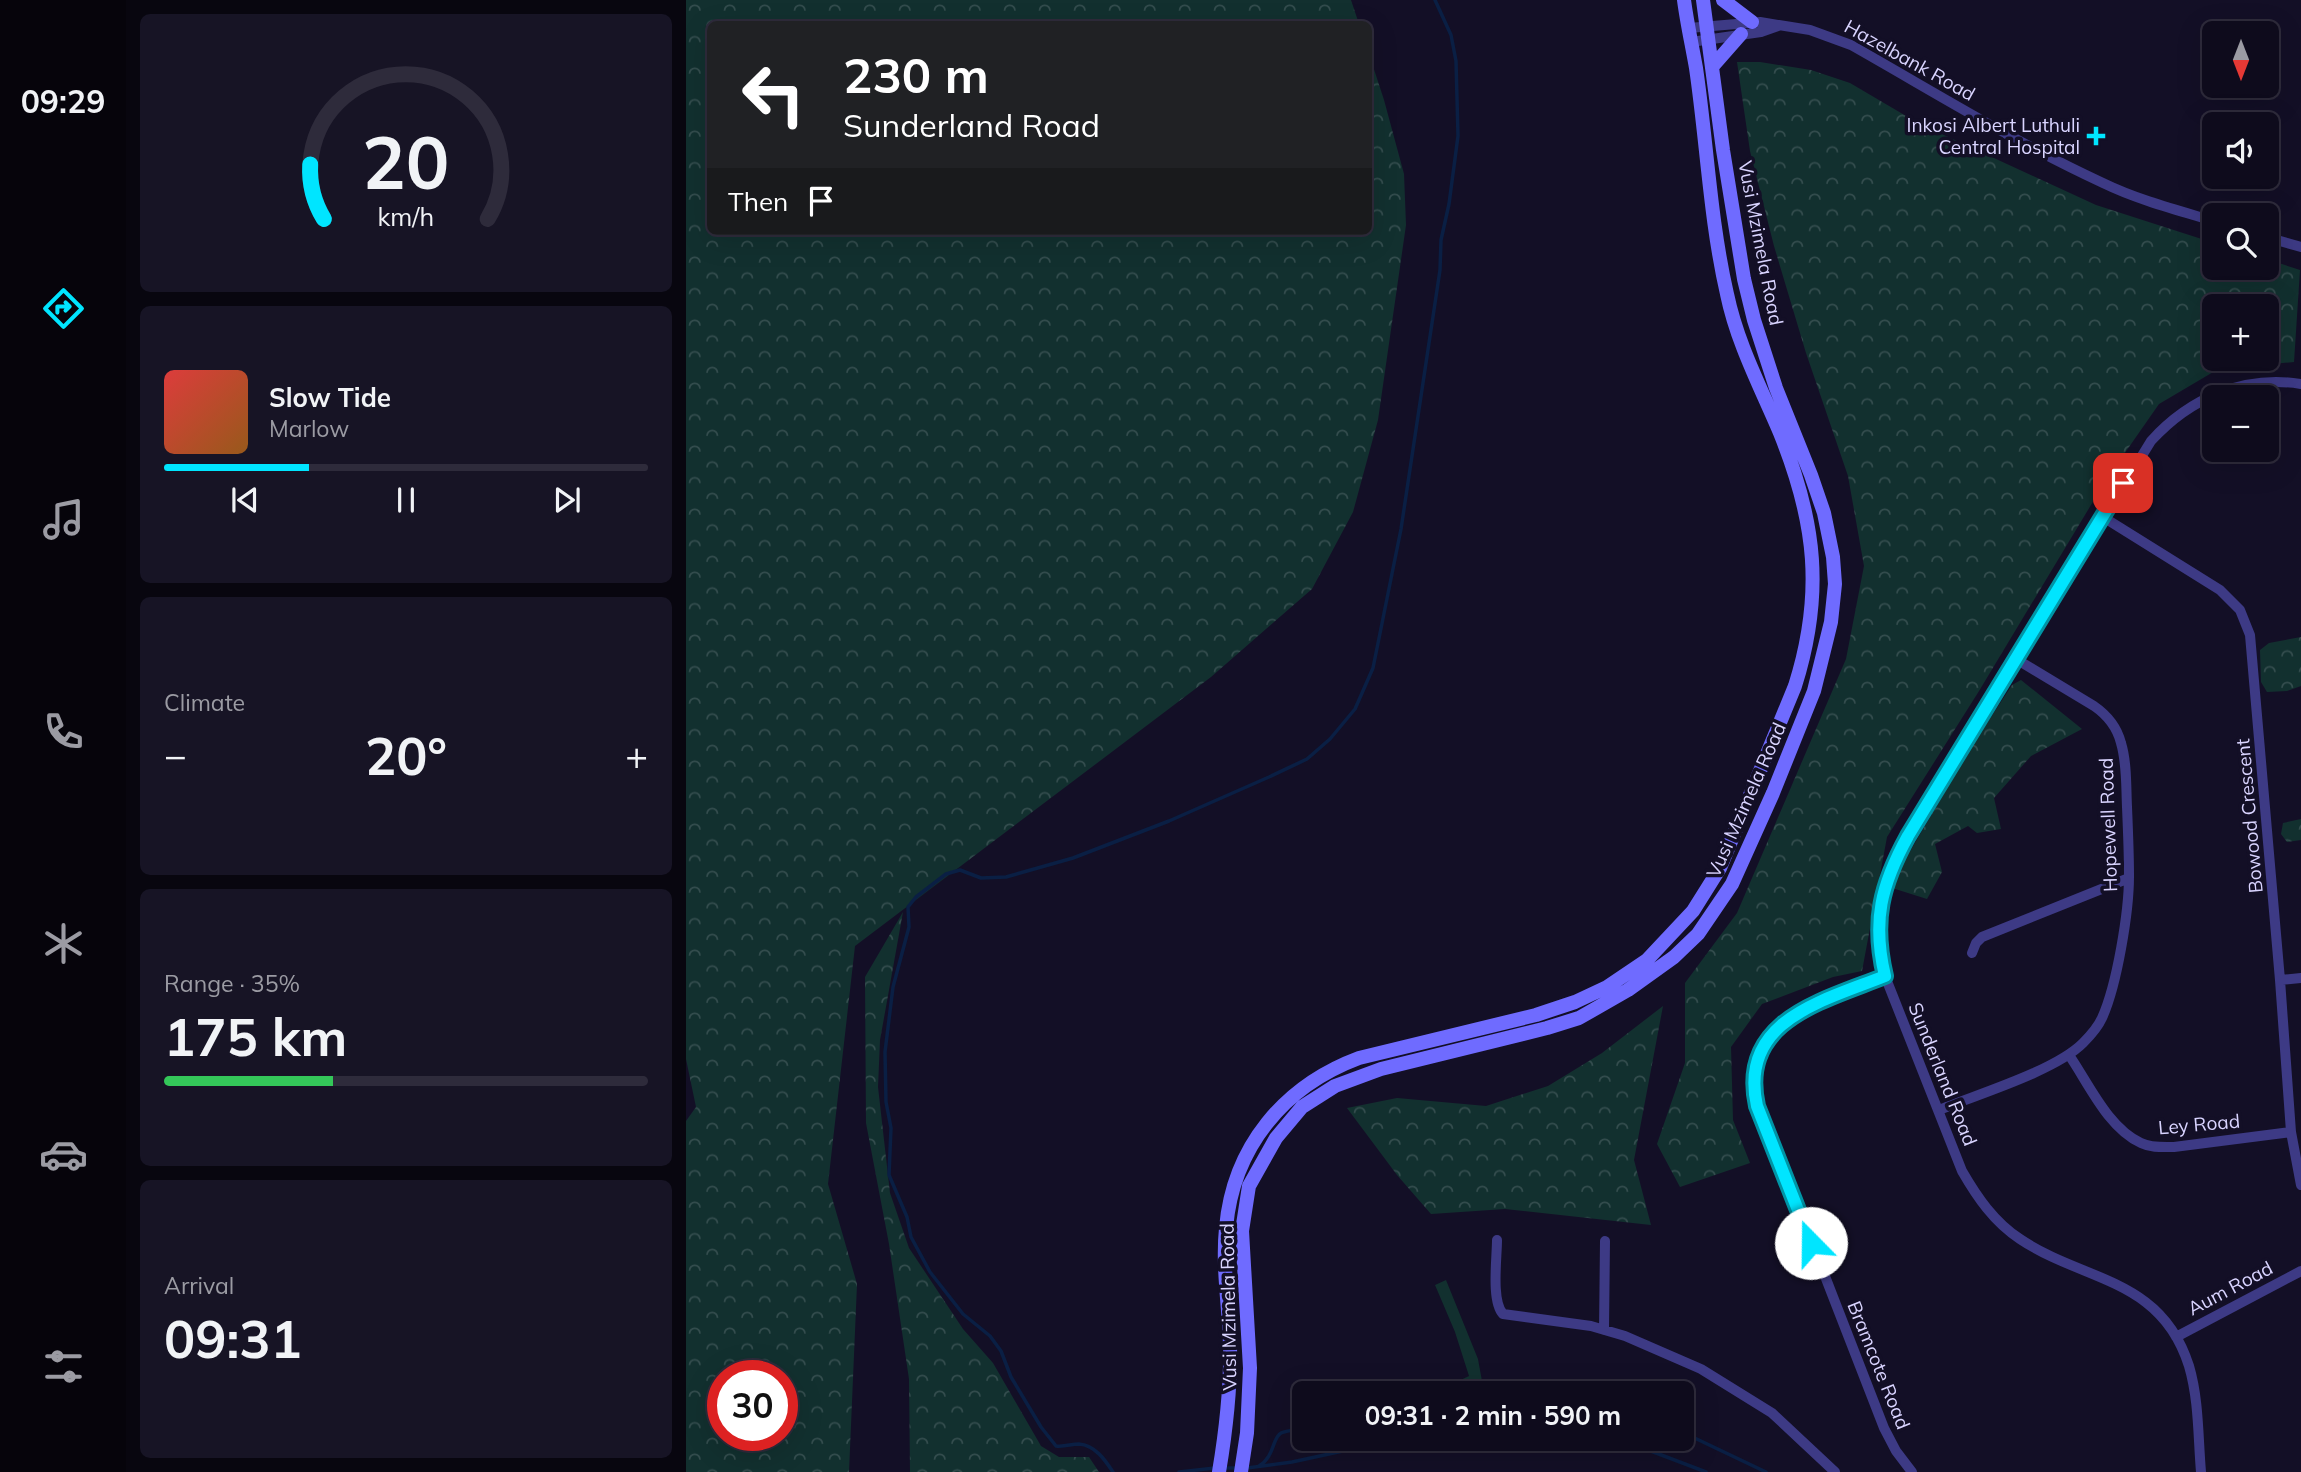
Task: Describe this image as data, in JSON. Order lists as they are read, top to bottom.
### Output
{
  "streets": {
    "main road": ["Vusi Mzimela Road"],
    "street": [
      "Hazelbank Road",
      "Bowood Crescent",
      "Hopewell Road",
      "Sunderland Road",
      "Ley Road",
      "Aum Road",
      "Bramcote Road"
    ]
  },
  "crossings": [
    ["Hazelbank Road", "Vusi Mzimela Road"],
    ["Bowood Crescent", "Sunderland Road"],
    ["Bowood Crescent", "Ley Road"],
    ["Hopewell Road", "Sunderland Road"],
    ["Hopewell Road", "Ley Road"],
    ["Sunderland Road", "Aum Road"],
    ["Sunderland Road", "Bramcote Road"]
  ],
  "places": {
    "health": ["Inkosi Albert Luthuli Central Hospital"]
  },
  "north": "bottom",
  "page": {
    "tabs": "09:29",
    "map_buttons": ["+", "−"],
    "turn": ["230 m", "Sunderland Road"],
    "then": "Then",
    "song": ["Slow Tide", "Marlow"],
    "tile": [
      "Climate",
      ["Range · 35%", "175 km"],
      ["Arrival", "09:31"]
    ],
    "heat": ["−", "20°", "+"],
    "limit": "30",
    "trip": "09:31 · 2 min · 590 m",
    "gauge": ["20", "km/h"]
  }
}
